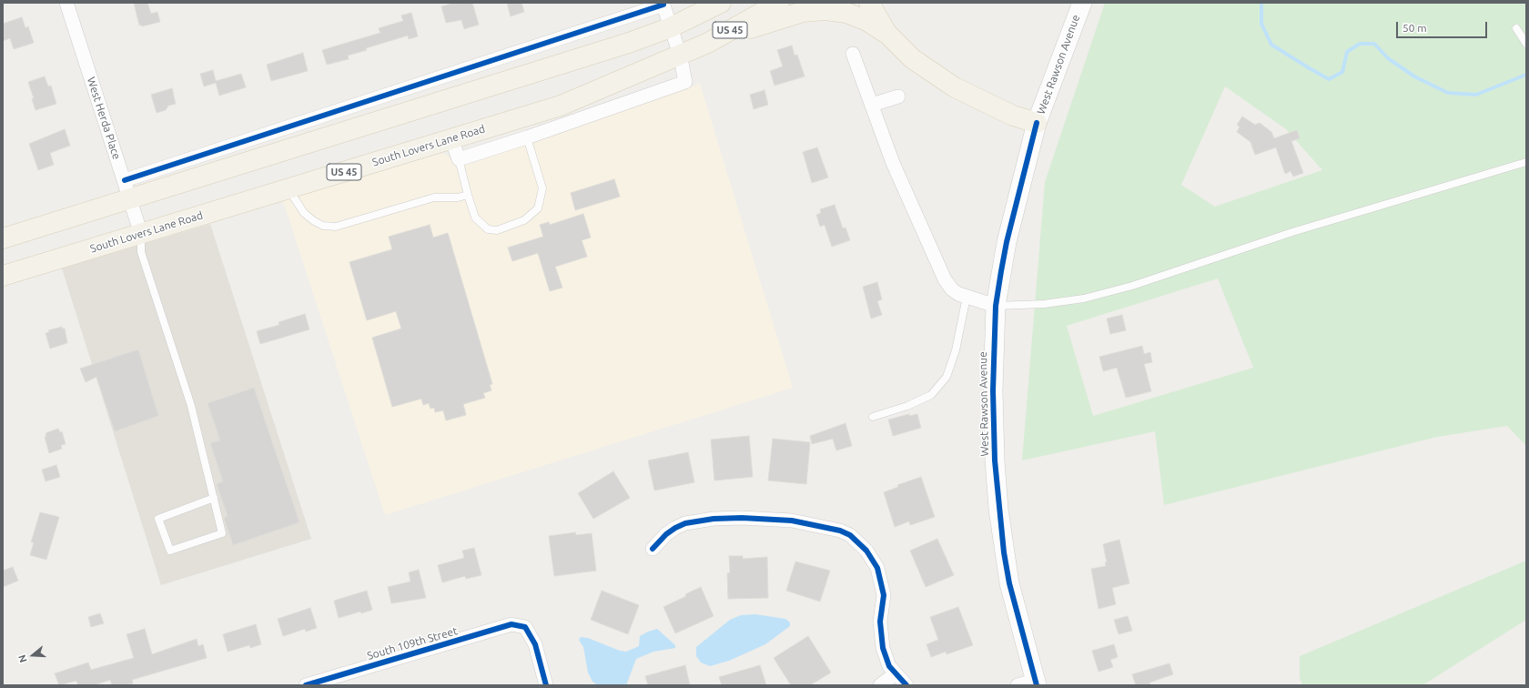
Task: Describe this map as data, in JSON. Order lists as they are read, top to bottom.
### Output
{
  "streets": {
    "main road": ["US 45", "South Lovers Lane Road"],
    "street": ["West Rawson Avenue", "West Herda Place", "South 109th Street"]
  },
  "crossings": [
    ["West Herda Place", "South Lovers Lane Road"]
  ],
  "scale_bar": "50 m",
  "north": "left"
}
